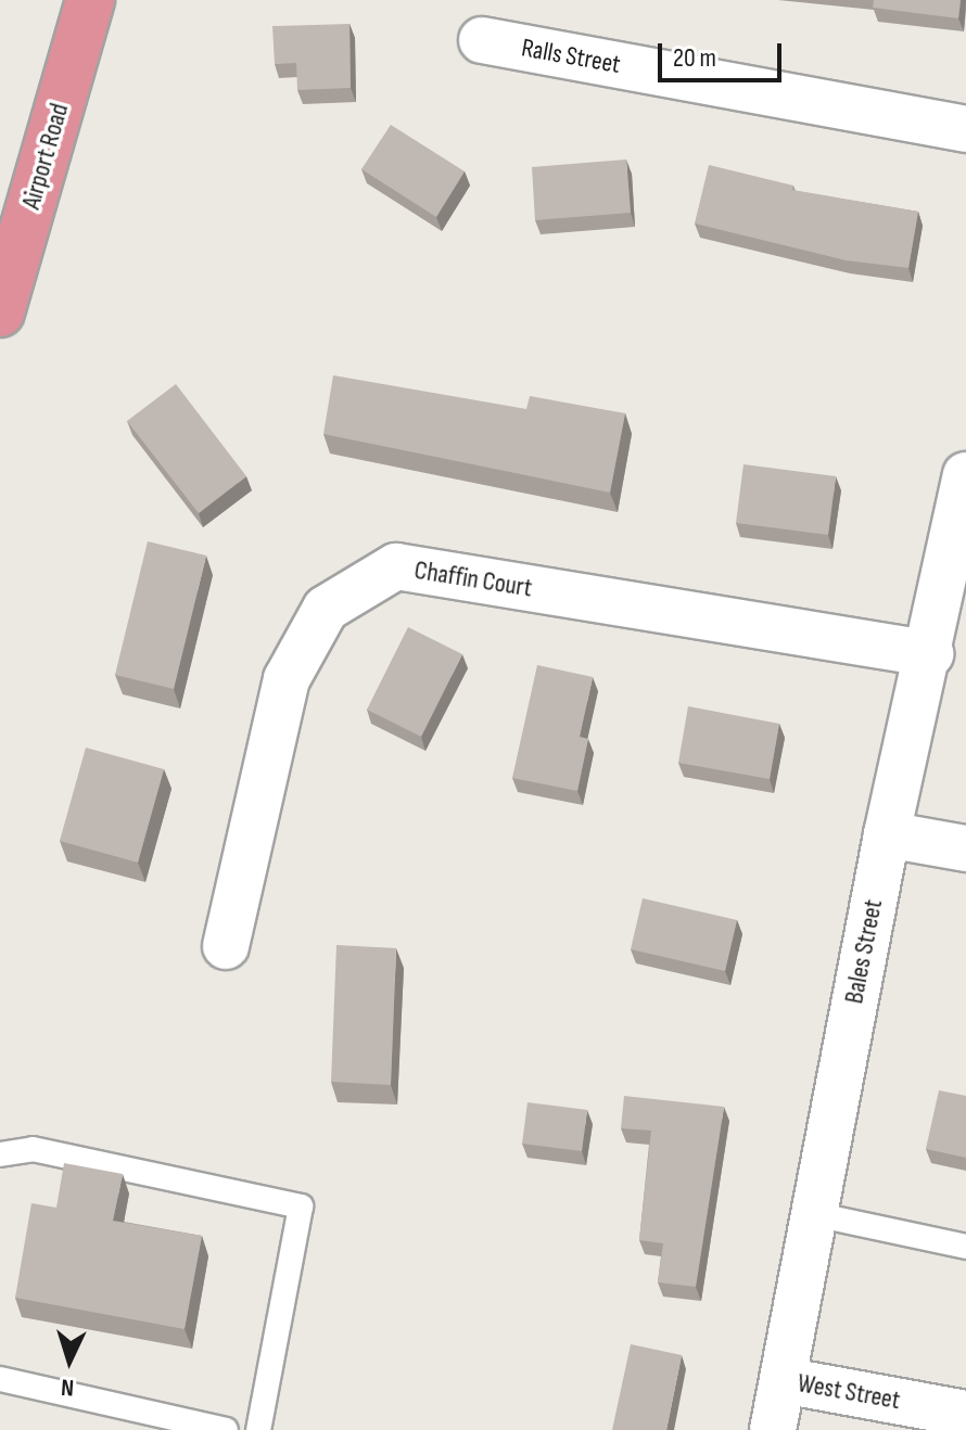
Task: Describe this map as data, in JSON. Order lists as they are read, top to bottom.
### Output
{
  "streets": {
    "highway": ["Airport Road"],
    "street": [
      "Ralls Street",
      "Chaffin Court",
      "Bales Street",
      "West Street"
    ]
  },
  "crossings": [
    ["Chaffin Court", "Bales Street"],
    ["Bales Street", "West Street"]
  ],
  "scale_bar": "20 m",
  "north": "bottom"
}
